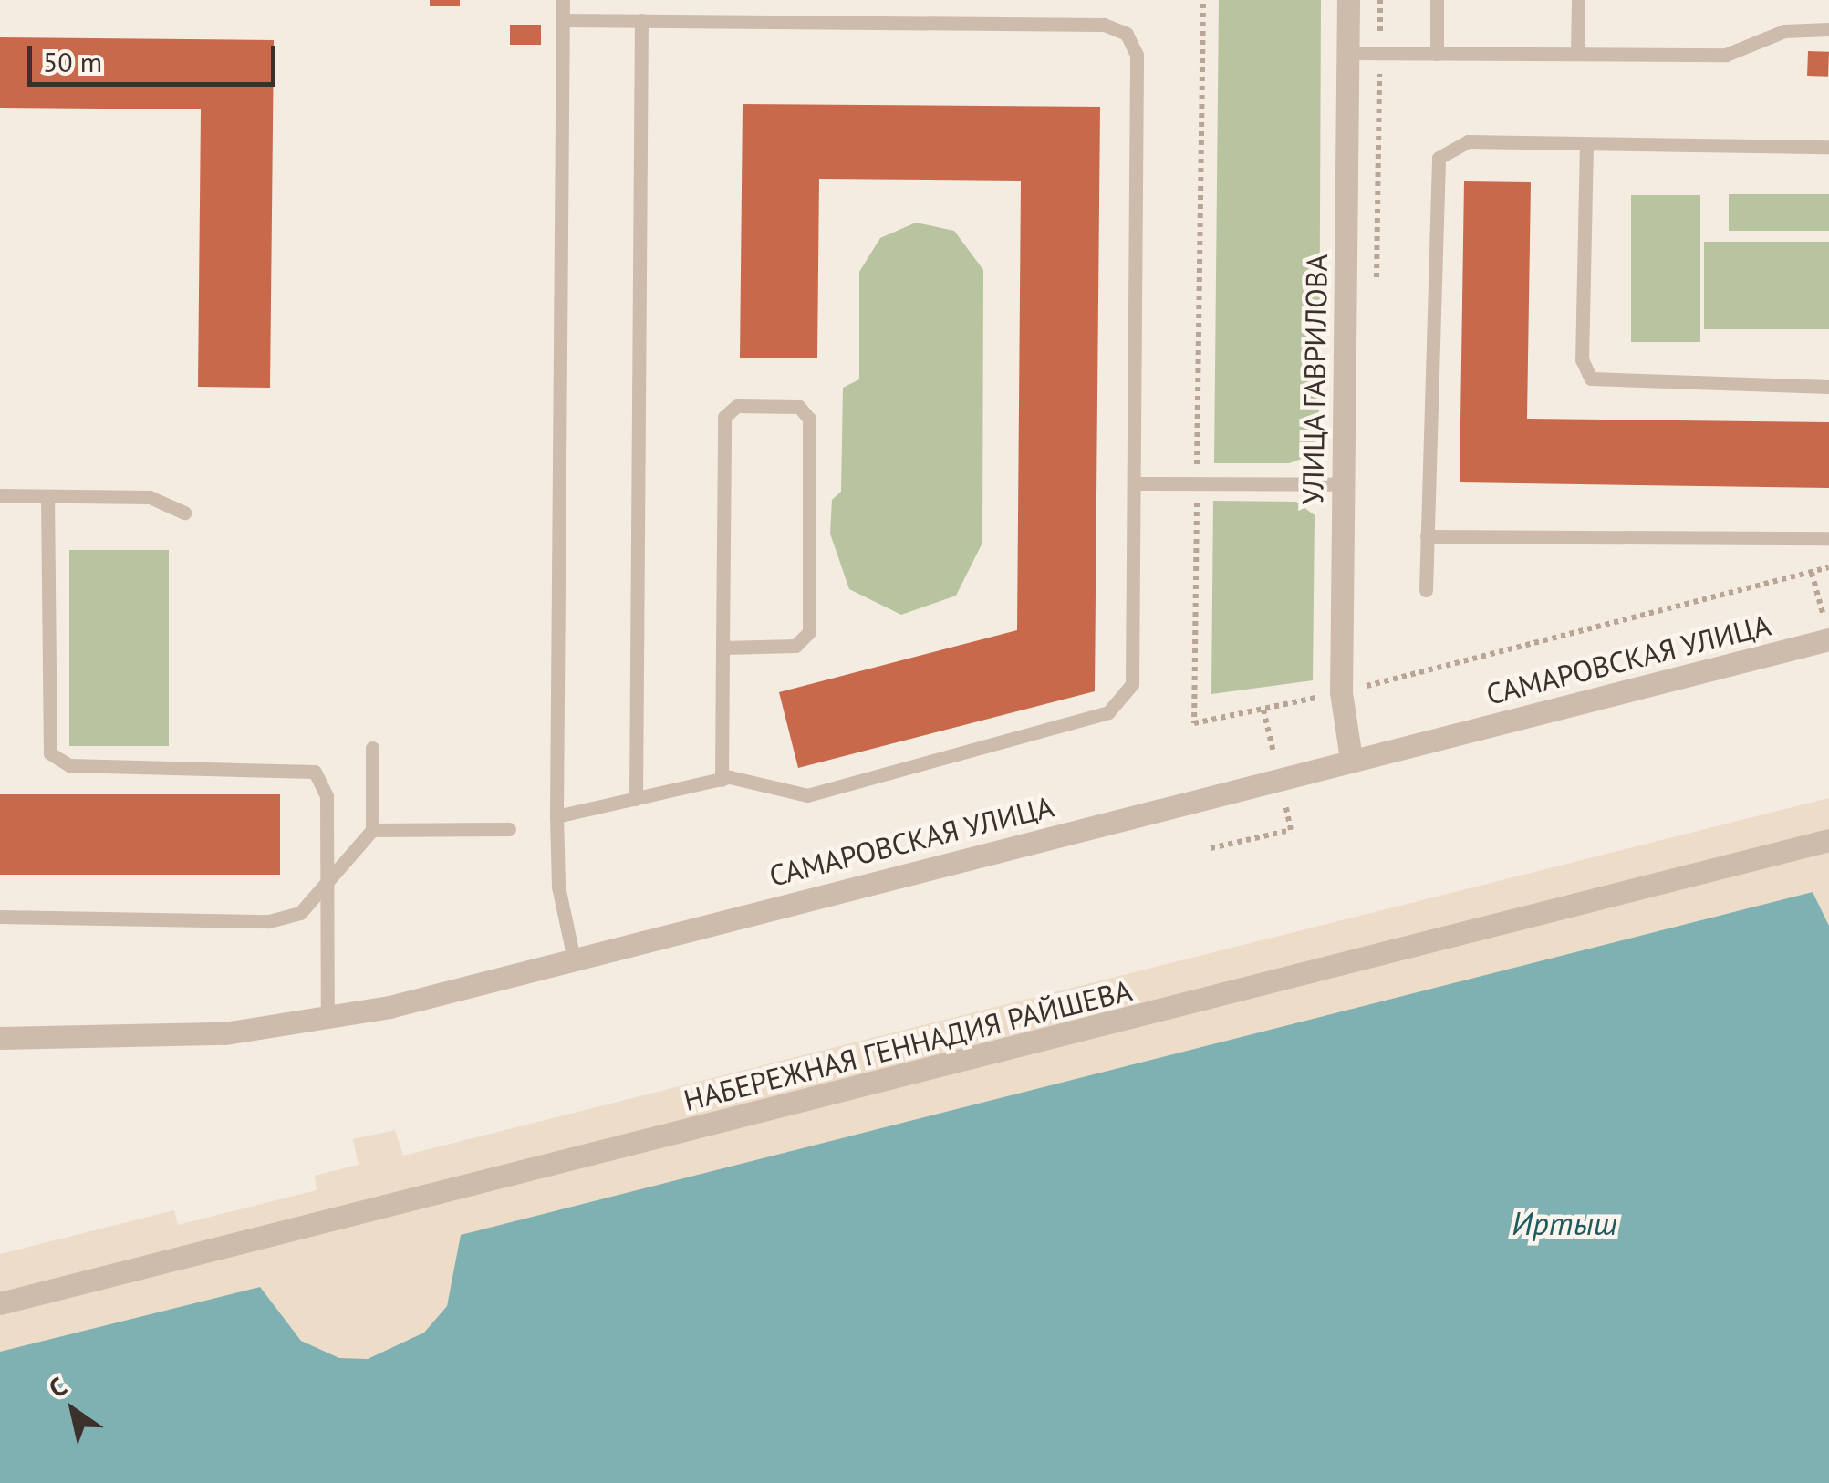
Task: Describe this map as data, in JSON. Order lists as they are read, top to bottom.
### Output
{
  "streets": {
    "street": ["УЛИЦА ГАВРИЛОВА", "САМАРОВСКАЯ УЛИЦА", "НАБЕРЕЖНАЯ ГЕННАДИЯ РАЙШЕВА"]
  },
  "crossings": [
    ["УЛИЦА ГАВРИЛОВА", "САМАРОВСКАЯ УЛИЦА"]
  ],
  "water": ["Иртыш"],
  "scale_bar": "50 m",
  "north": "top left"
}
